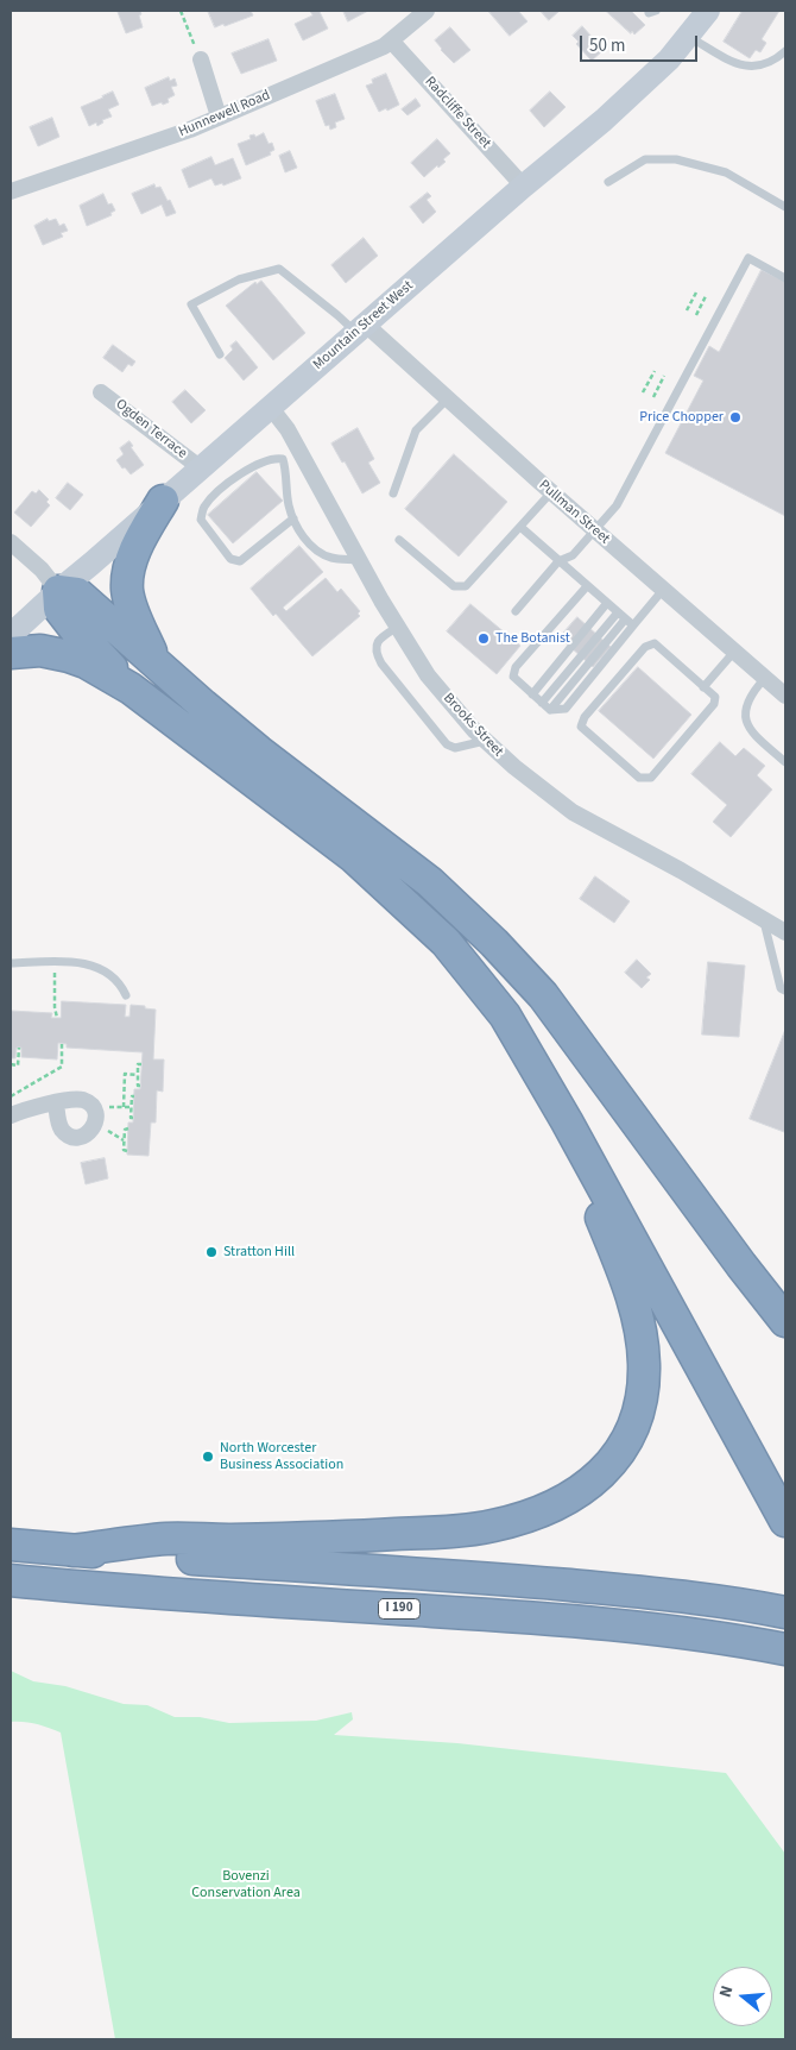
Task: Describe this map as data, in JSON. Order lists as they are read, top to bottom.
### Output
{
  "streets": {
    "highway": ["I 190"],
    "main road": ["Mountain Street West"],
    "street": [
      "Radcliffe Street",
      "Hunnewell Road",
      "Ogden Terrace",
      "Pullman Street",
      "Brooks Street"
    ]
  },
  "crossings": [
    ["Radcliffe Street", "Hunnewell Road"],
    ["Radcliffe Street", "Mountain Street West"],
    ["Mountain Street West", "Ogden Terrace"],
    ["Mountain Street West", "Pullman Street"],
    ["Mountain Street West", "Brooks Street"]
  ],
  "parks": ["Bovenzi Conservation Area"],
  "places": [
    "Price Chopper",
    "The Botanist",
    "Stratton Hill",
    "North Worcester Business Association"
  ],
  "scale_bar": "50 m",
  "north": "left"
}
